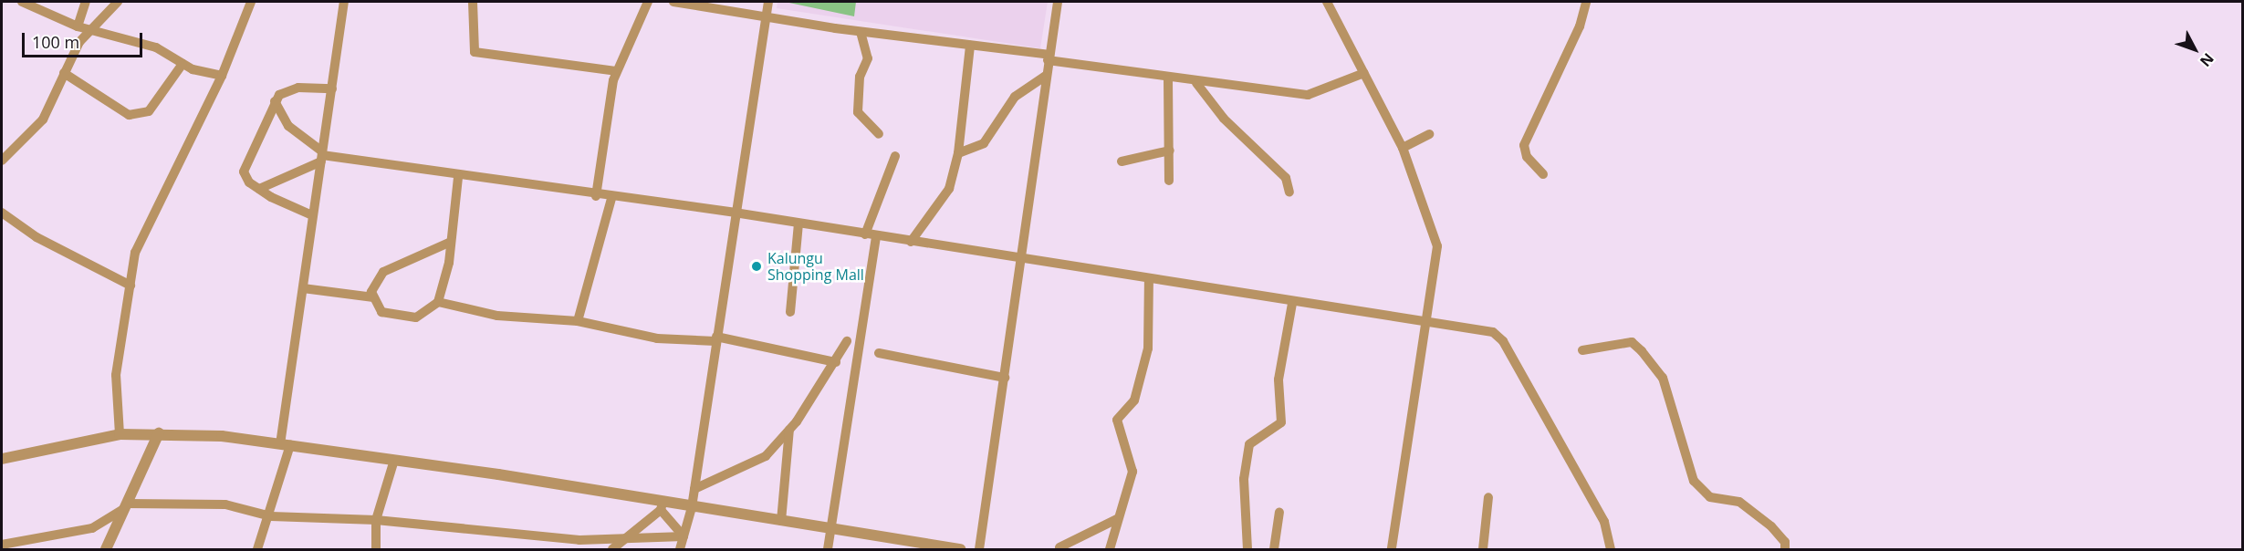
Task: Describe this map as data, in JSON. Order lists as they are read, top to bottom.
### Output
{
  "places": ["Kalungu Shopping Mall"],
  "scale_bar": "100 m",
  "north": "bottom right"
}
